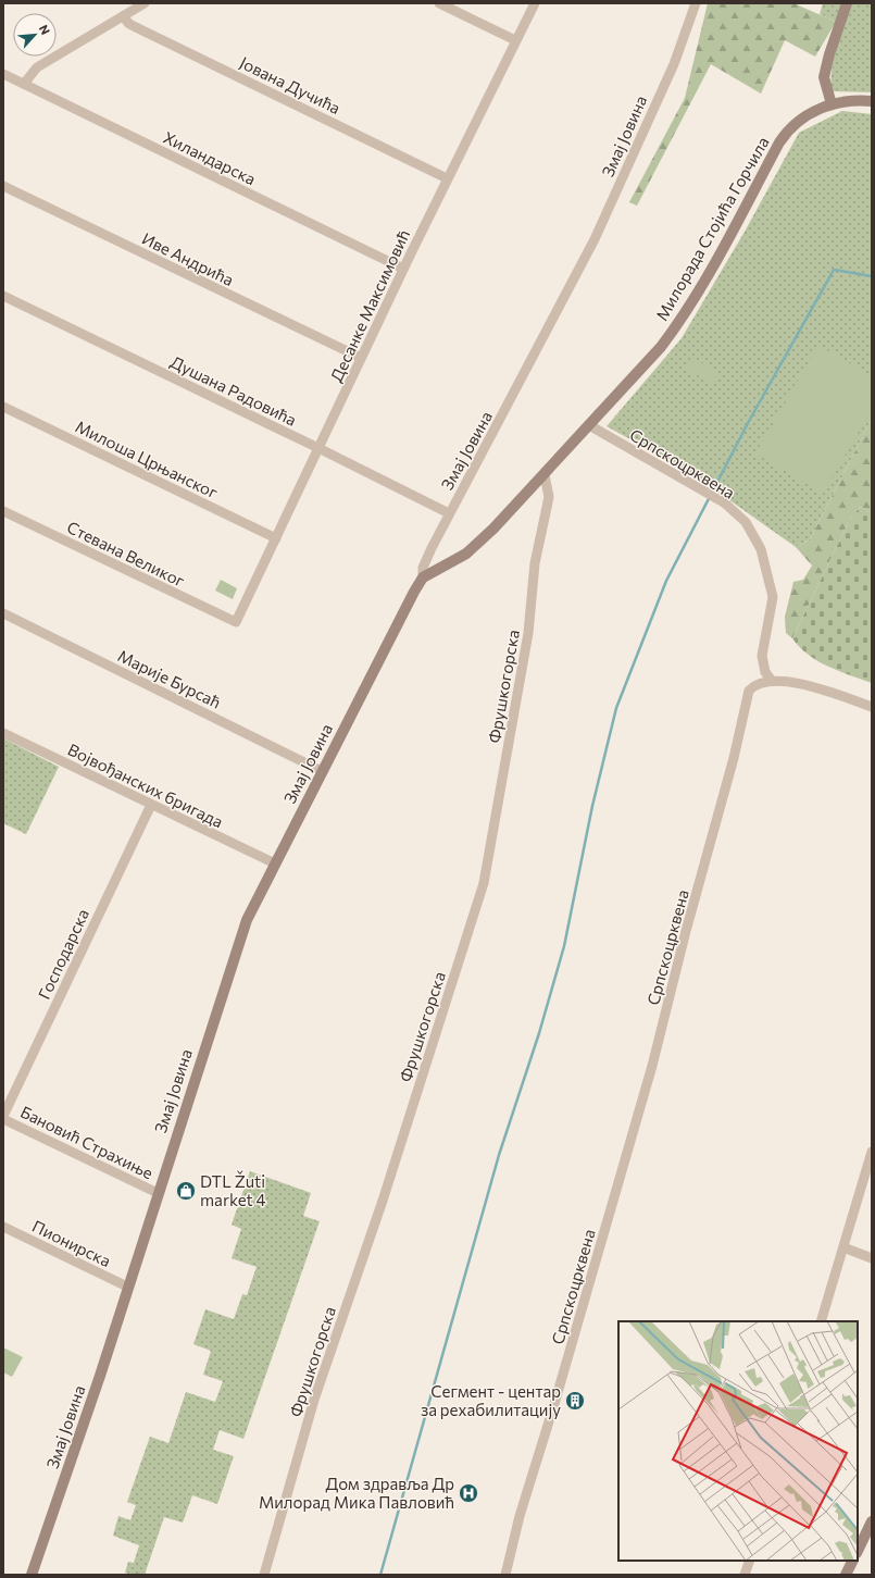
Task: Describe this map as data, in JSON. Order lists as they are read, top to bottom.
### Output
{
  "streets": {
    "street": [
      "Јована Дучића",
      "Змај Јовина",
      "Хиландарска",
      "Милорада Стојића Горчила",
      "Иве Андрића",
      "Десанке Максимовић",
      "Душана Радовића",
      "Милоша Црњанског",
      "Српскоцрквена",
      "Стевана Великог",
      "Марије Бурсаћ",
      "Фрушкогорска",
      "Војвођанских бригада",
      "Господарска",
      "Бановић Страхиње",
      "Пионирска"
    ]
  },
  "crossings": [
    ["Јована Дучића", "Десанке Максимовић"],
    ["Змај Јовина", "Милорада Стојића Горчила"],
    ["Змај Јовина", "Душана Радовића"],
    ["Змај Јовина", "Марије Бурсаћ"],
    ["Змај Јовина", "Војвођанских бригада"],
    ["Змај Јовина", "Бановић Страхиње"],
    ["Змај Јовина", "Пионирска"],
    ["Хиландарска", "Десанке Максимовић"],
    ["Милорада Стојића Горчила", "Српскоцрквена"],
    ["Милорада Стојића Горчила", "Фрушкогорска"],
    ["Иве Андрића", "Десанке Максимовић"],
    ["Десанке Максимовић", "Душана Радовића"],
    ["Десанке Максимовић", "Милоша Црњанског"],
    ["Десанке Максимовић", "Стевана Великог"],
    ["Војвођанских бригада", "Господарска"],
    ["Господарска", "Бановић Страхиње"]
  ],
  "places": {
    "shop": ["DTL Žuti market 4"],
    "building": ["Сегмент - центар за рехабилитацију"],
    "hospital": ["Дом здравља Др Милорад Мика Павловић"]
  },
  "north": "top right"
}
